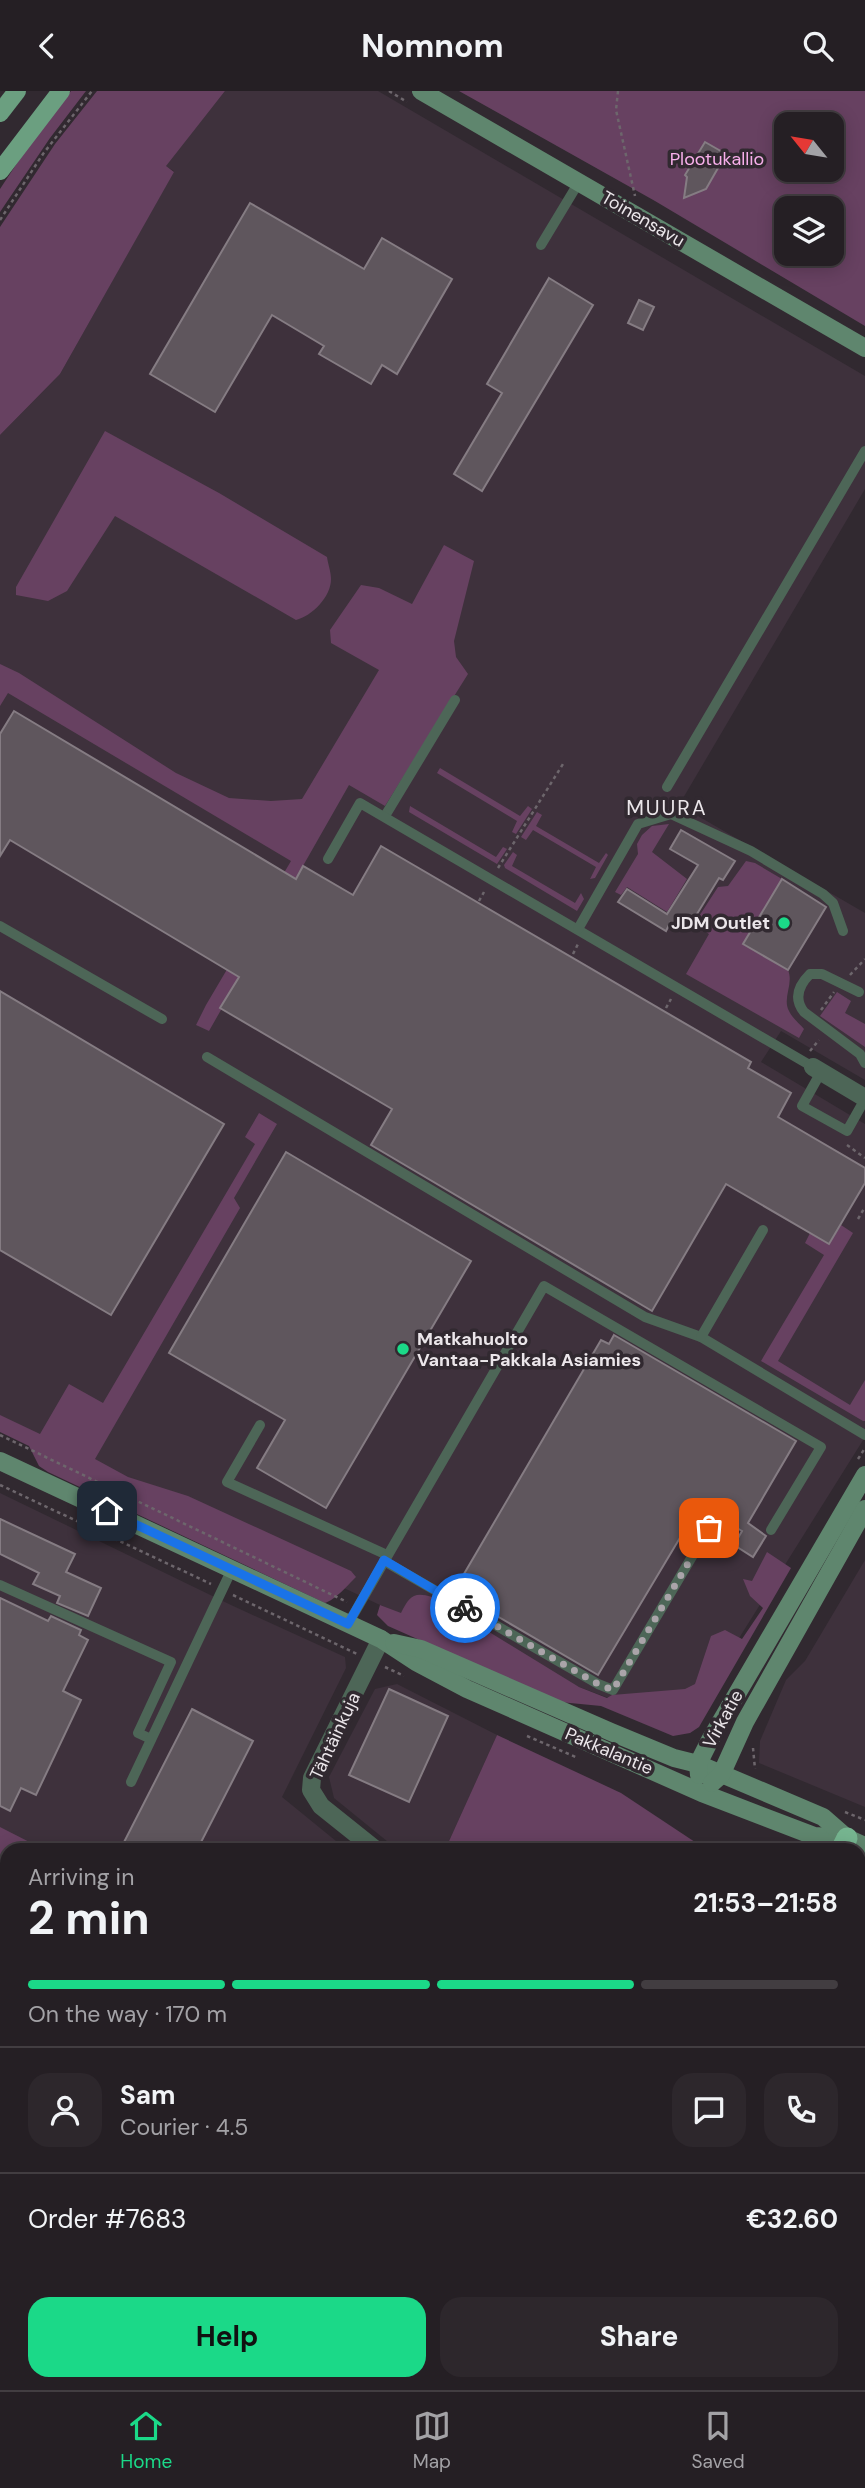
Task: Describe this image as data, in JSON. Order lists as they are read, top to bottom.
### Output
{
  "streets": {
    "main road": ["Toinensavu", "Virkatie", "Pakkalantie"],
    "street": ["Tähtäinkuja"]
  },
  "crossings": [
    ["Virkatie", "Pakkalantie"],
    ["Tähtäinkuja", "Pakkalantie"]
  ],
  "districts": ["MUURA"],
  "parks": ["Plootukallio"],
  "places": ["JDM Outlet", "Matkahuolto Vantaa-Pakkala Asiamies"],
  "north": "top left",
  "page": {
    "header": "Nomnom",
    "heading": ["2 min", "Arriving in", "21:53–21:58"],
    "panel": [
      "Sam",
      "Courier · 4.5",
      "Order #7683",
      "€32.60"
    ],
    "bar": "On the way · 170 m",
    "buttons": ["Help", "Share"],
    "tabs": ["Home", "Map", "Saved"]
  }
}
